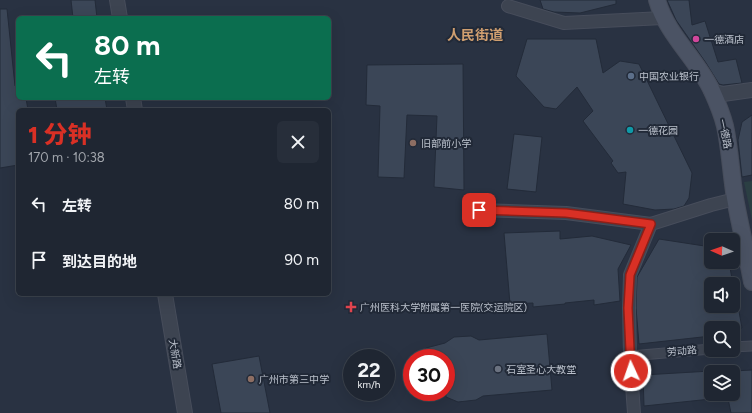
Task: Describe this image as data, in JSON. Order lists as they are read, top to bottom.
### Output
{
  "streets": {
    "main road": ["一德路"],
    "street": ["劳动路", "大新路"]
  },
  "districts": ["人民街道"],
  "places": {
    "other": [
      "一德酒店",
      "中国农业银行",
      "一德花园",
      "旧部前小学",
      "石室圣心大教堂",
      "广州市第三中学"
    ],
    "health": ["广州医科大学附属第一医院(交运院区)"]
  },
  "north": "left",
  "page": {
    "turn": ["80 m", "左转"],
    "heading": ["1 分钟", "170 m · 10:38"],
    "list": [
      {
        "name": "左转",
        "value": "80 m"
      },
      {
        "name": "到达目的地",
        "value": "90 m"
      }
    ],
    "speed": "22 km/h",
    "limit": "30"
  }
}
